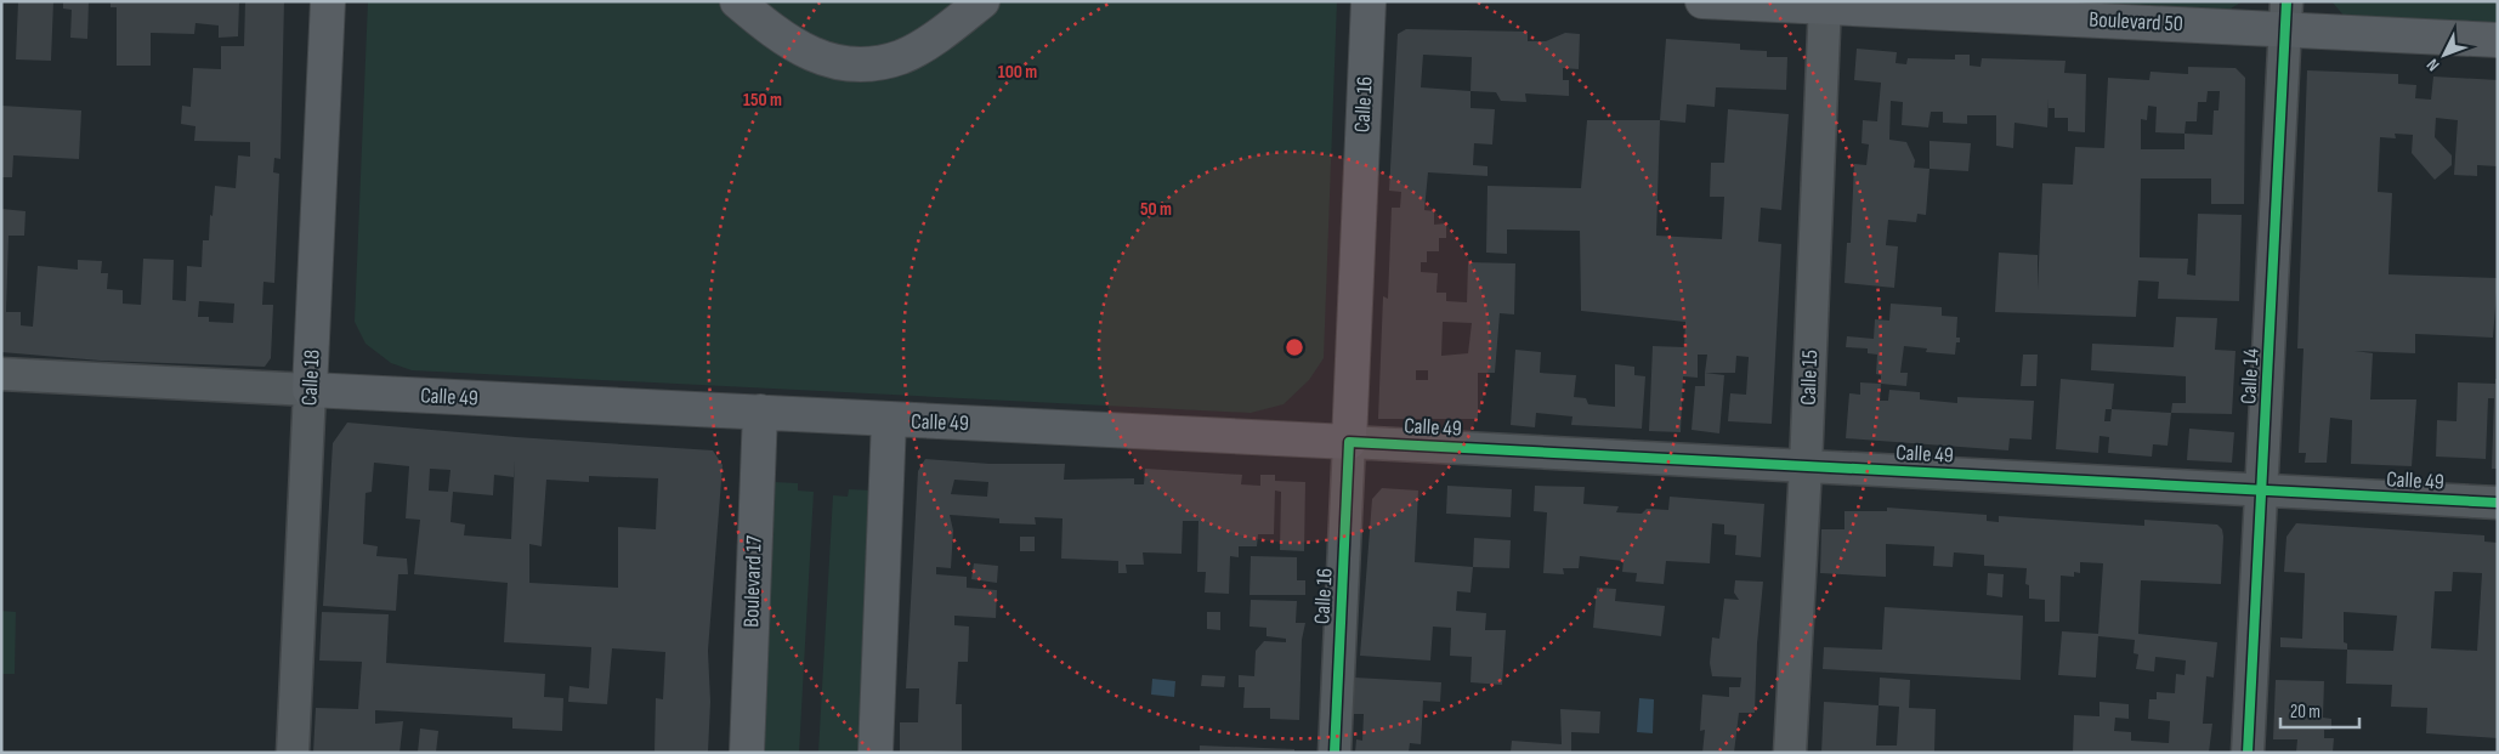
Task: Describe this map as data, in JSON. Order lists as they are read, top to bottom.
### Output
{
  "streets": {
    "main road": [
      "Boulevard 50",
      "Calle 16",
      "Calle 18",
      "Calle 49",
      "Boulevard 17"
    ],
    "street": ["Calle 14", "Calle 15"]
  },
  "crossings": [
    ["Boulevard 50", "Calle 14"],
    ["Boulevard 50", "Calle 15"],
    ["Calle 16", "Calle 49"],
    ["Calle 14", "Calle 49"],
    ["Calle 18", "Calle 49"],
    ["Calle 15", "Calle 49"],
    ["Calle 49", "Boulevard 17"]
  ],
  "scale_bar": "20 m",
  "north": "bottom left",
  "rings": ["100 m", "150 m", "50 m"]
}
